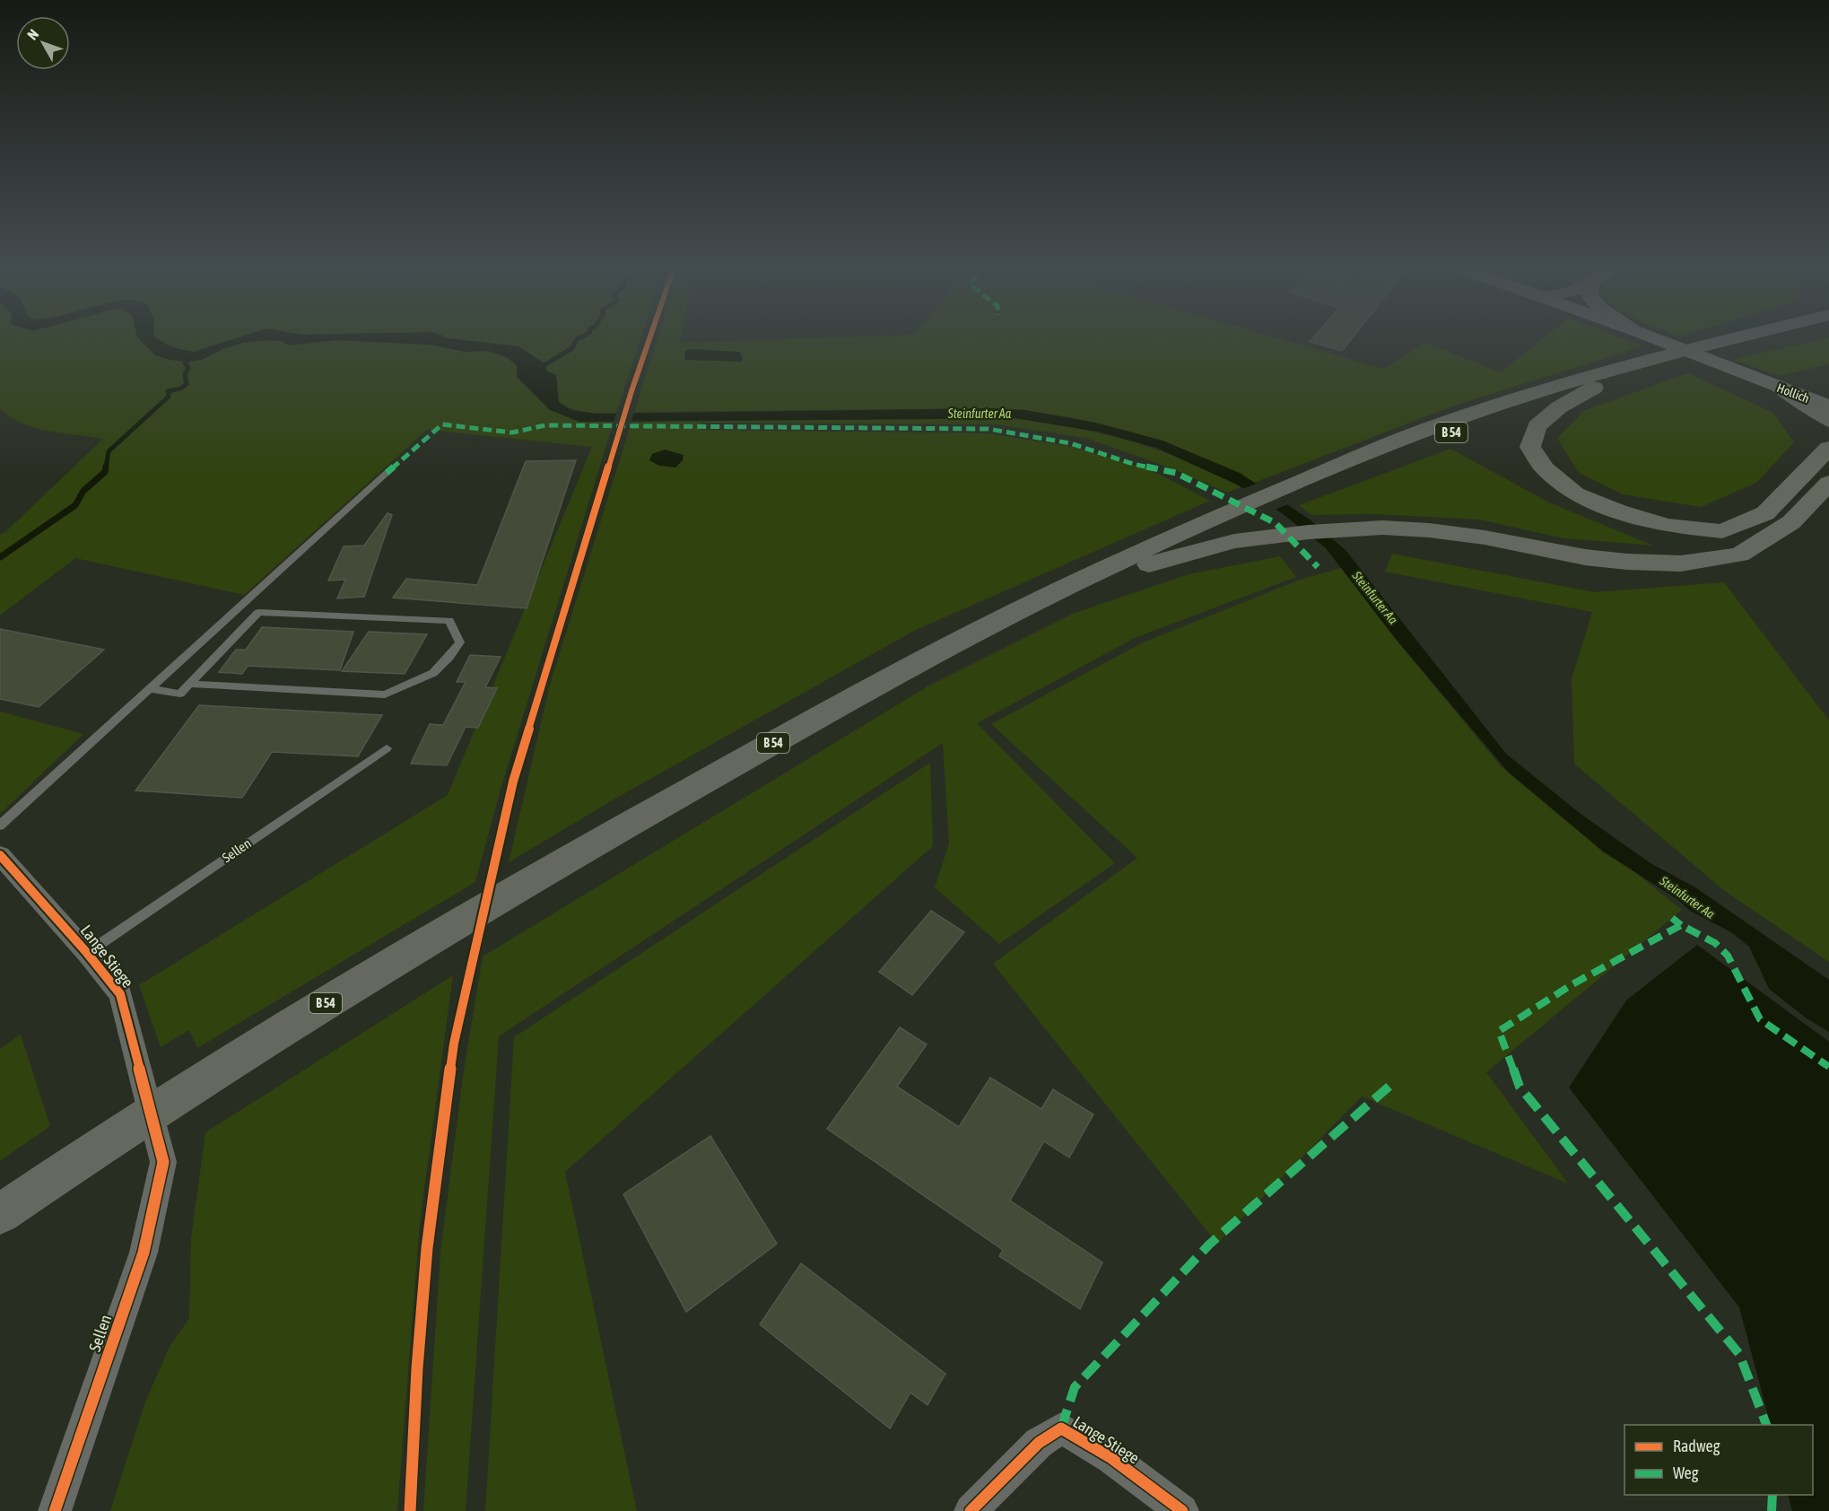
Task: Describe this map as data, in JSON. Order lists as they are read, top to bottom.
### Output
{
  "streets": {
    "highway": ["B 54"],
    "main road": ["Hollich"],
    "street": ["Sellen", "Lange Stiege"]
  },
  "crossings": [
    ["Sellen", "Lange Stiege"]
  ],
  "water": ["Steinfurter Aa"],
  "legend": ["Radweg", "Weg"],
  "north": "top left"
}
